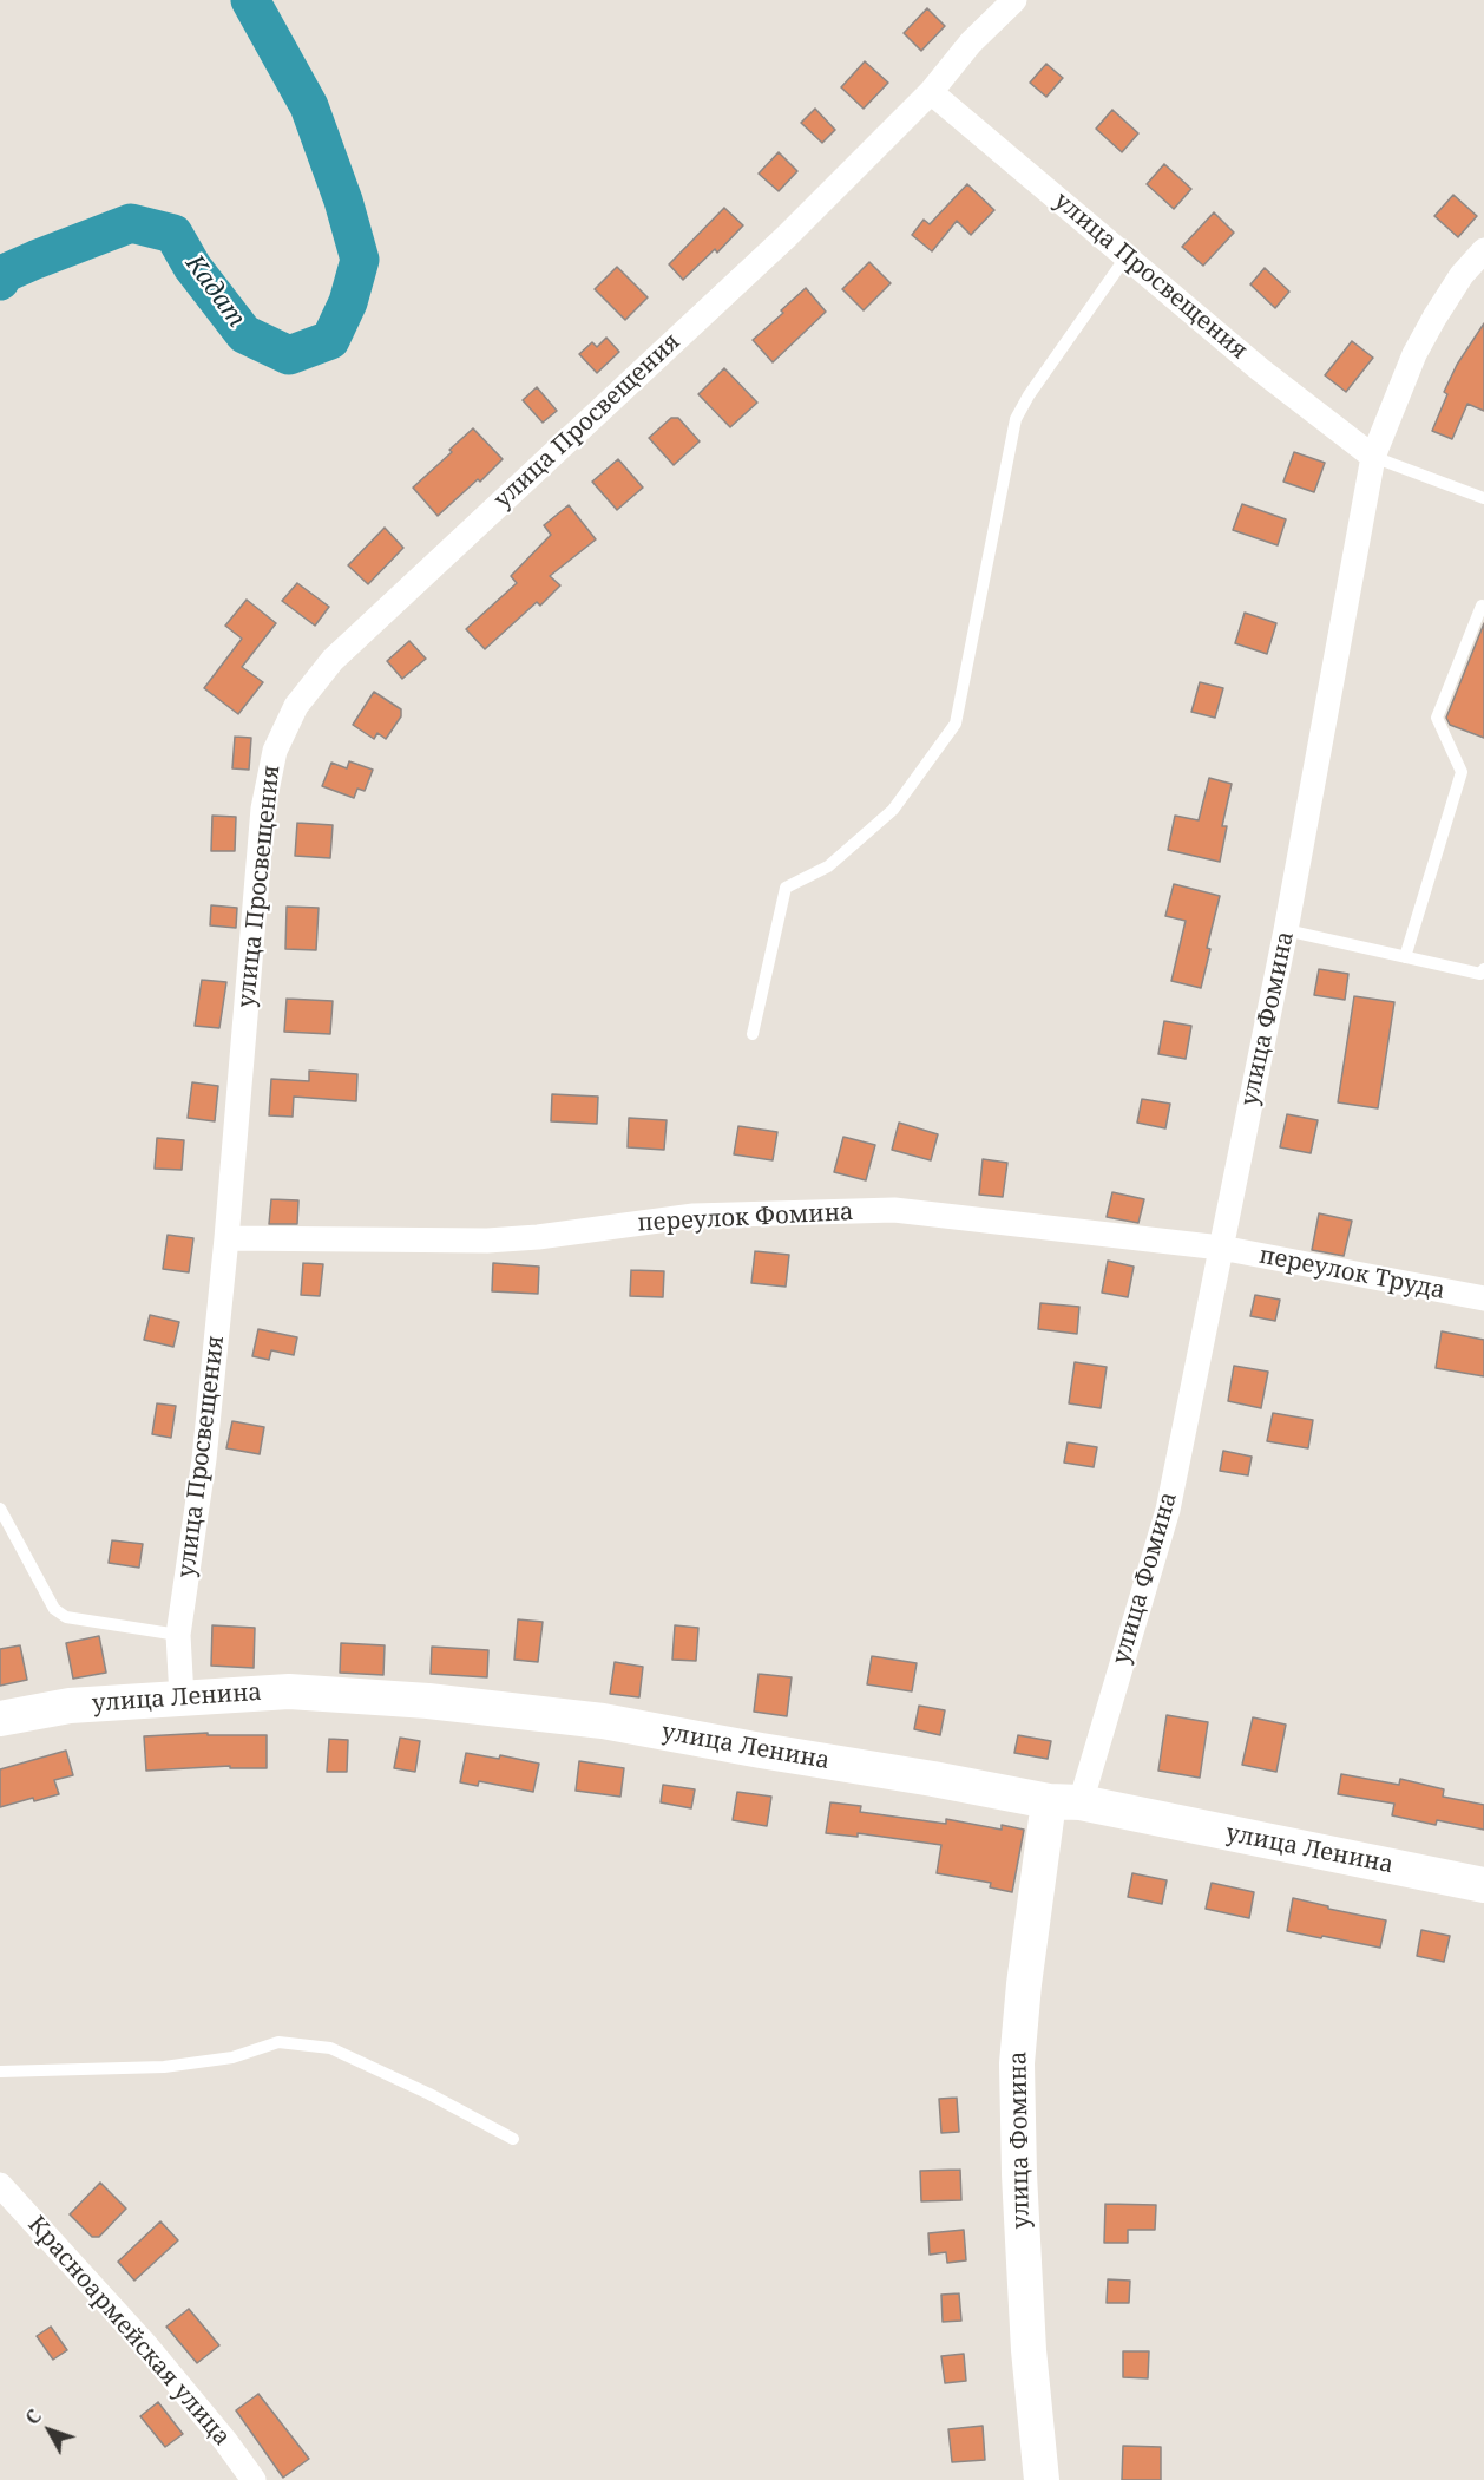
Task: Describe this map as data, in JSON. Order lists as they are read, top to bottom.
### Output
{
  "streets": {
    "street": [
      "улица Просвещения",
      "улица Фомина",
      "переулок Фомина",
      "переулок Труда",
      "улица Ленина",
      "Красноармейская улица"
    ]
  },
  "crossings": [
    ["улица Просвещения", "улица Фомина"],
    ["улица Просвещения", "переулок Фомина"],
    ["улица Просвещения", "улица Ленина"],
    ["улица Фомина", "переулок Фомина"],
    ["улица Фомина", "переулок Труда"],
    ["улица Фомина", "улица Ленина"],
    ["переулок Фомина", "переулок Труда"]
  ],
  "water": ["Кадат"],
  "north": "top left"
}
